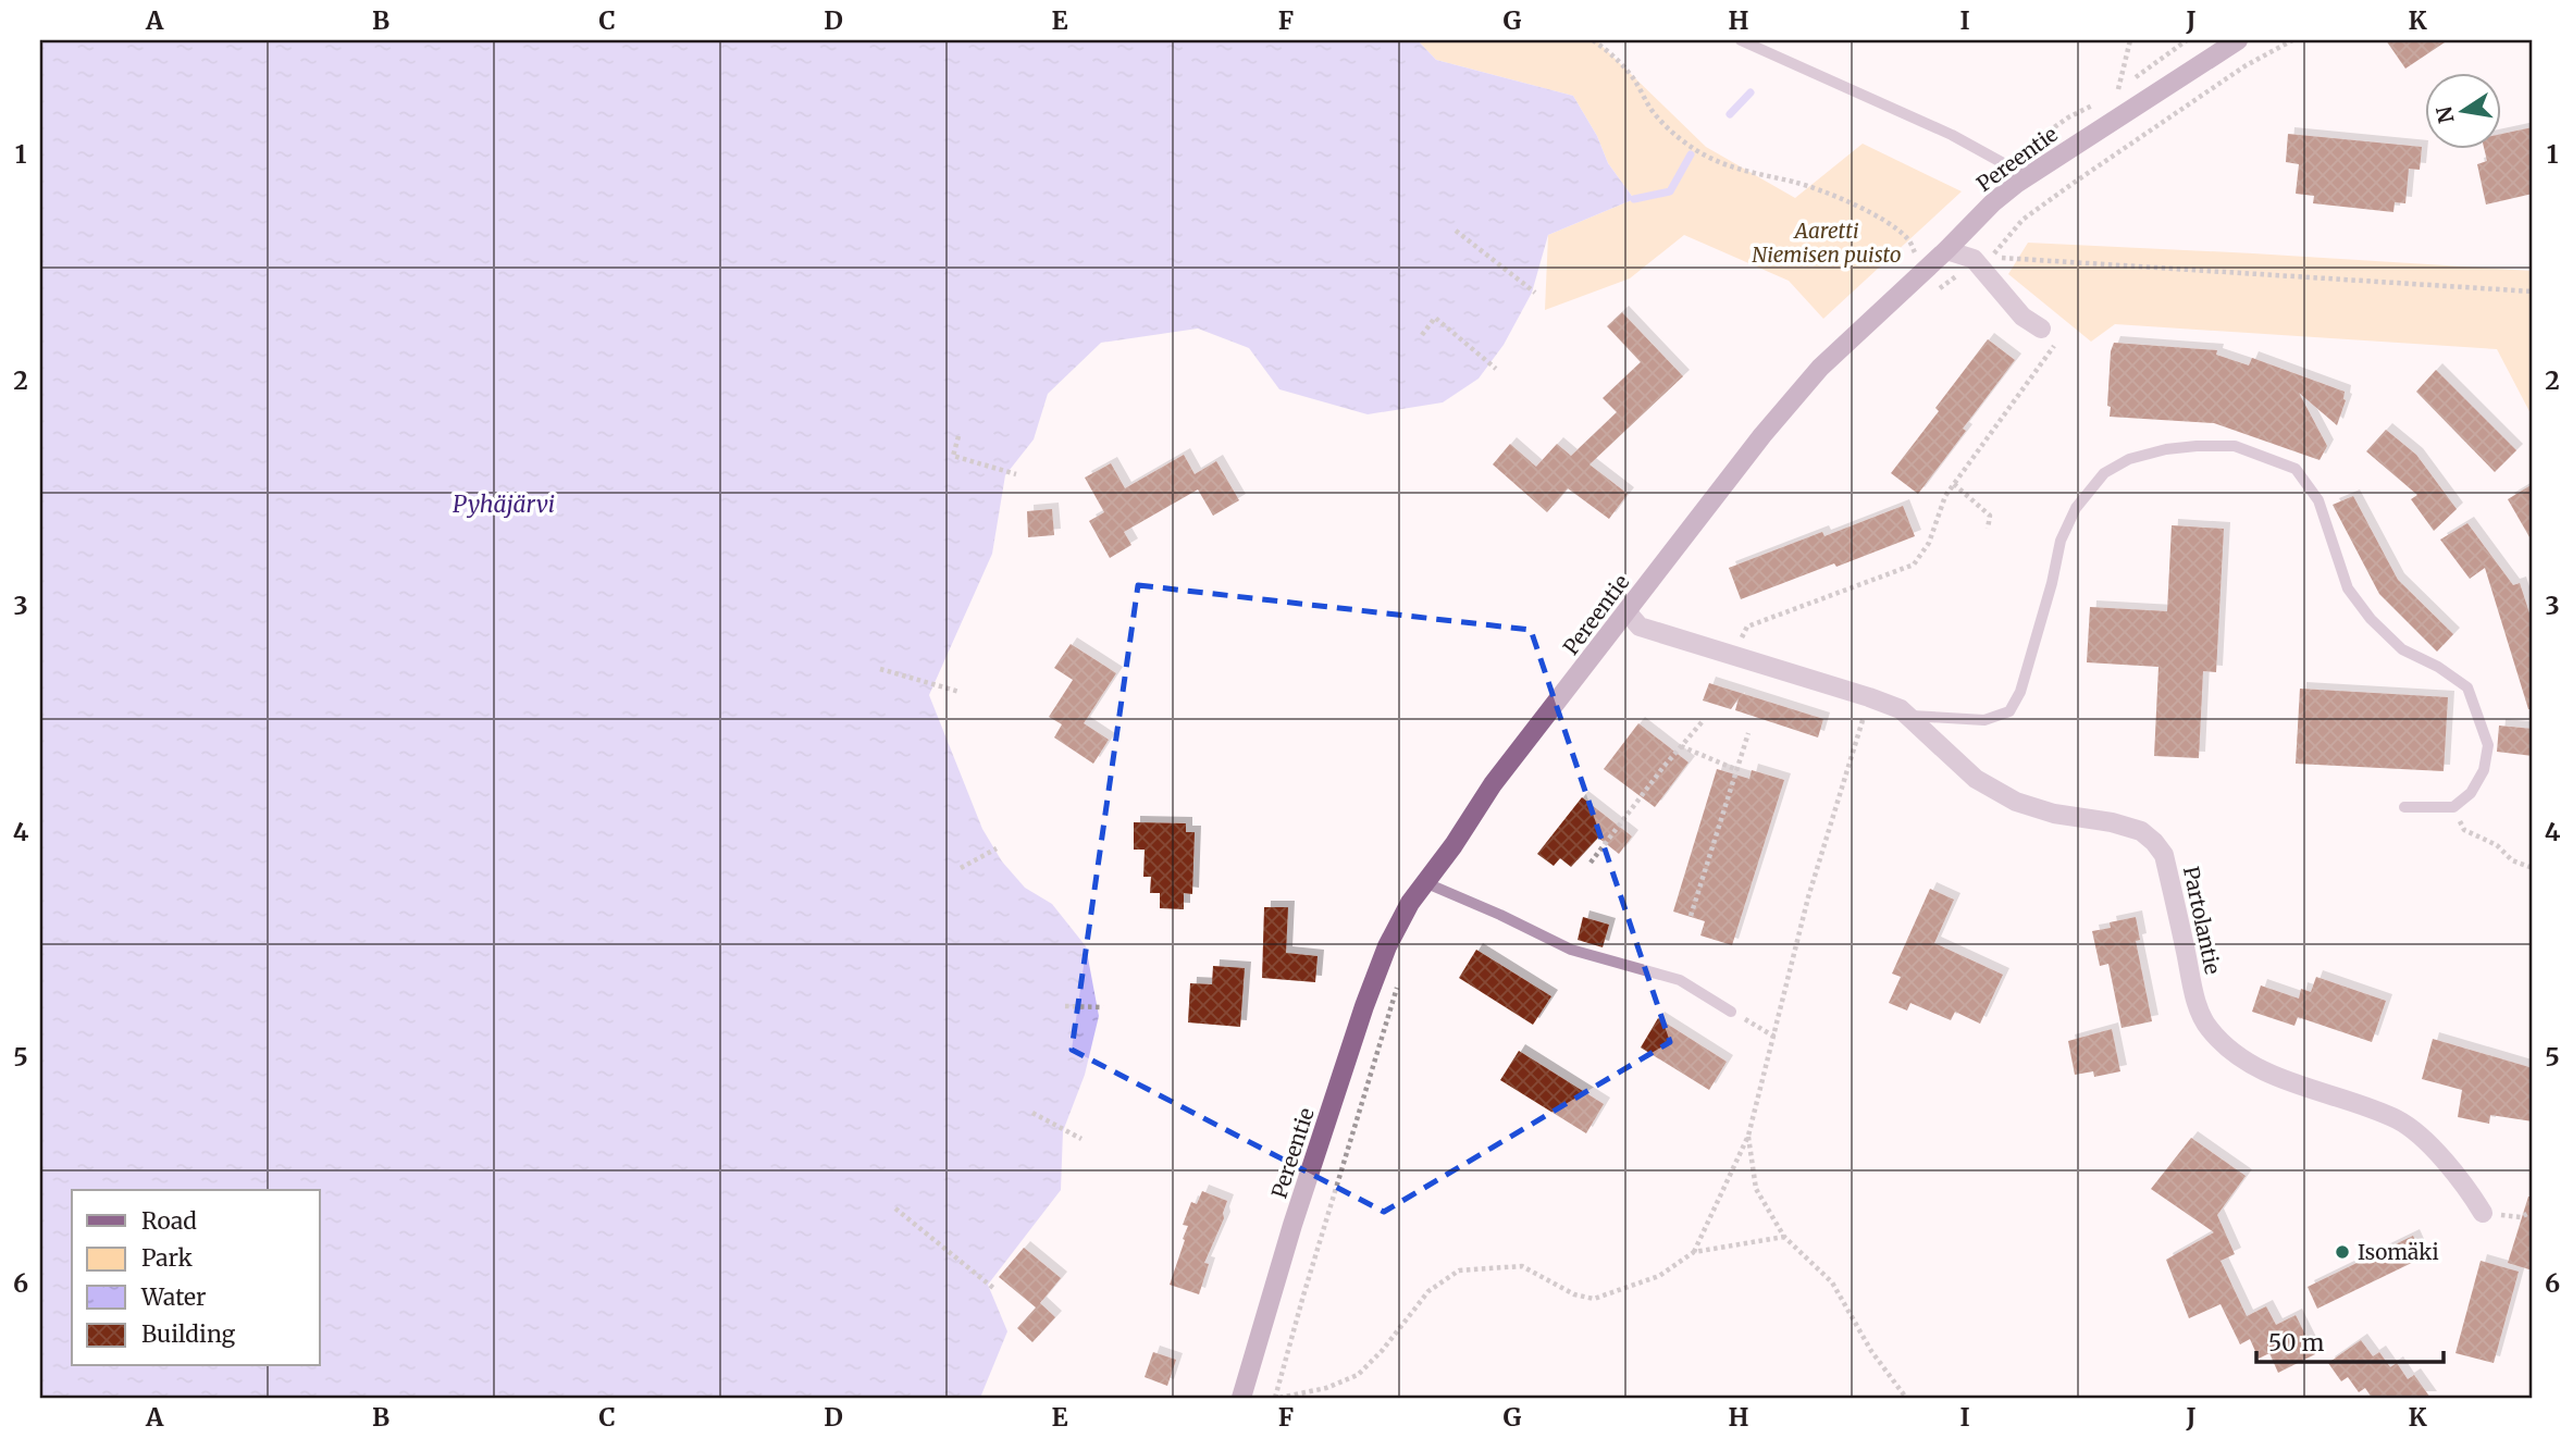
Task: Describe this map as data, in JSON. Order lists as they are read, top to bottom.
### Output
{
  "streets": {
    "street": ["Pereentie", "Partolantie"]
  },
  "crossings": [
    ["Pereentie", "Partolantie"]
  ],
  "water": ["Pyhäjärvi"],
  "parks": ["Aaretti Niemisen puisto"],
  "places": ["Isomäki"],
  "legend": [
    "Road",
    "Park",
    "Water",
    "Building"
  ],
  "scale_bar": "50 m",
  "north": "left",
  "grid": {
    "columns": [
      "A",
      "B",
      "C",
      "D",
      "E",
      "F",
      "G",
      "H",
      "I",
      "J",
      "K"
    ],
    "rows": [
      "1",
      "2",
      "3",
      "4",
      "5",
      "6"
    ]
  }
}
